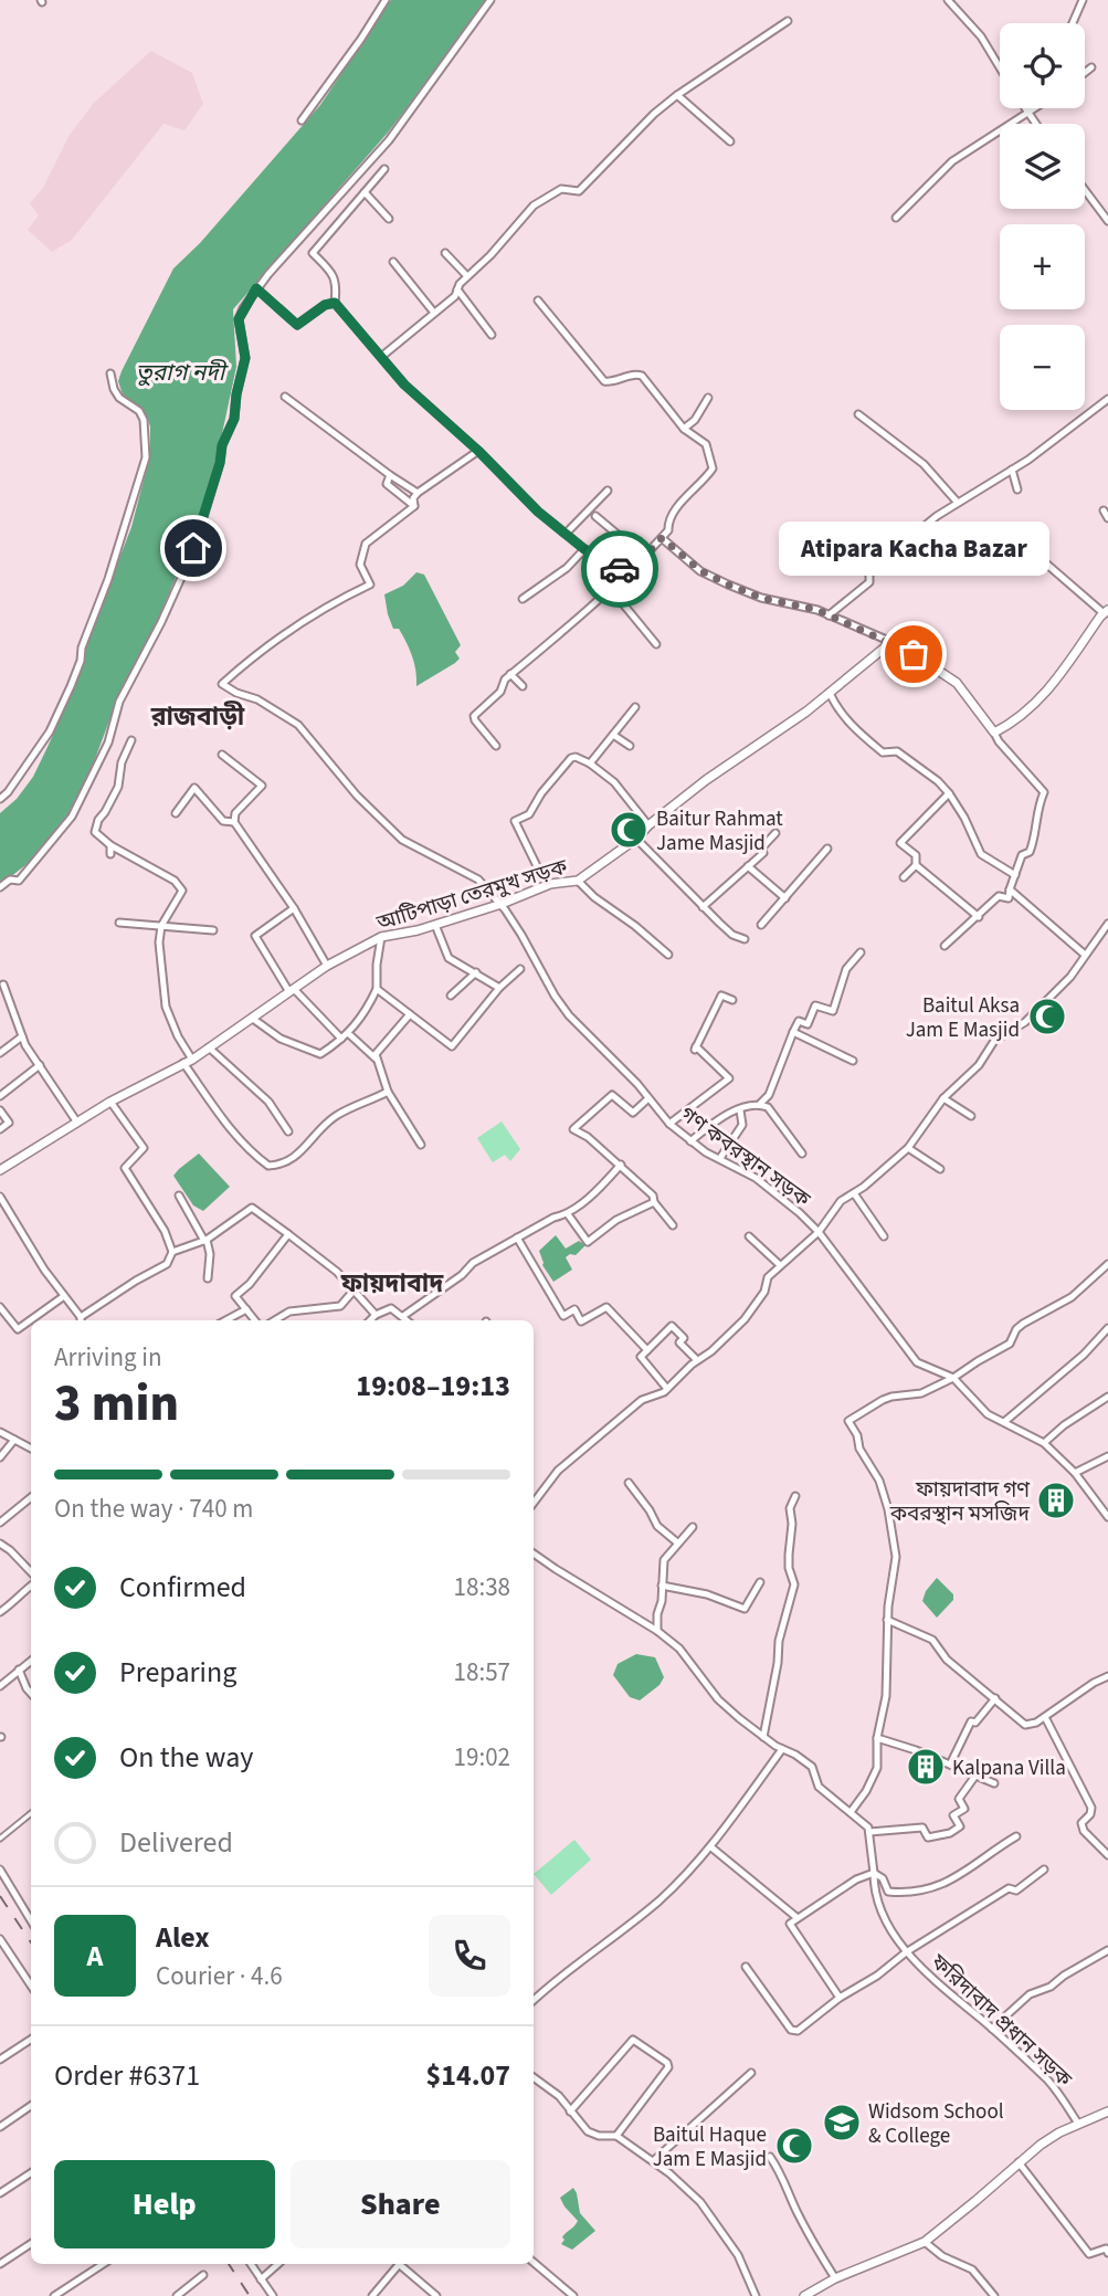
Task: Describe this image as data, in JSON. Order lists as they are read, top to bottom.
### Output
{
  "streets": {
    "main road": ["আটিপাড়া তেরমুখ সড়ক"],
    "street": ["গণ কবরস্থান সড়ক", "ফরিদাবাদ প্রধান সড়ক"]
  },
  "crossings": [
    ["আটিপাড়া তেরমুখ সড়ক", "গণ কবরস্থান সড়ক"]
  ],
  "districts": ["রাজবাড়ী", "ফায়দাবাদ"],
  "water": ["তুরাগ নদী"],
  "places": {
    "other": ["Atipara Kacha Bazar"],
    "mosque": ["Baitur Rahmat Jame Masjid", "Baitul Aksa Jam E Masjid", "Baitul Haque Jam E Masjid"],
    "building": ["ফায়দাবাদ গণ কবরস্থান মসজিদ", "Kalpana Villa"],
    "school or university": ["Widsom School & College"]
  },
  "page": {
    "map_buttons": ["+", "−"],
    "bubble": "Atipara Kacha Bazar",
    "heading": ["3 min", "Arriving in", "19:08–19:13"],
    "panel": [
      "Alex",
      "Courier · 4.6",
      "Order #6371",
      "$14.07"
    ],
    "bar": "On the way · 740 m",
    "list": [
      ["Confirmed", "18:38"],
      ["Preparing", "18:57"],
      ["On the way", "19:02"],
      "Delivered"
    ],
    "round": "A",
    "buttons": ["Help", "Share"]
  }
}
